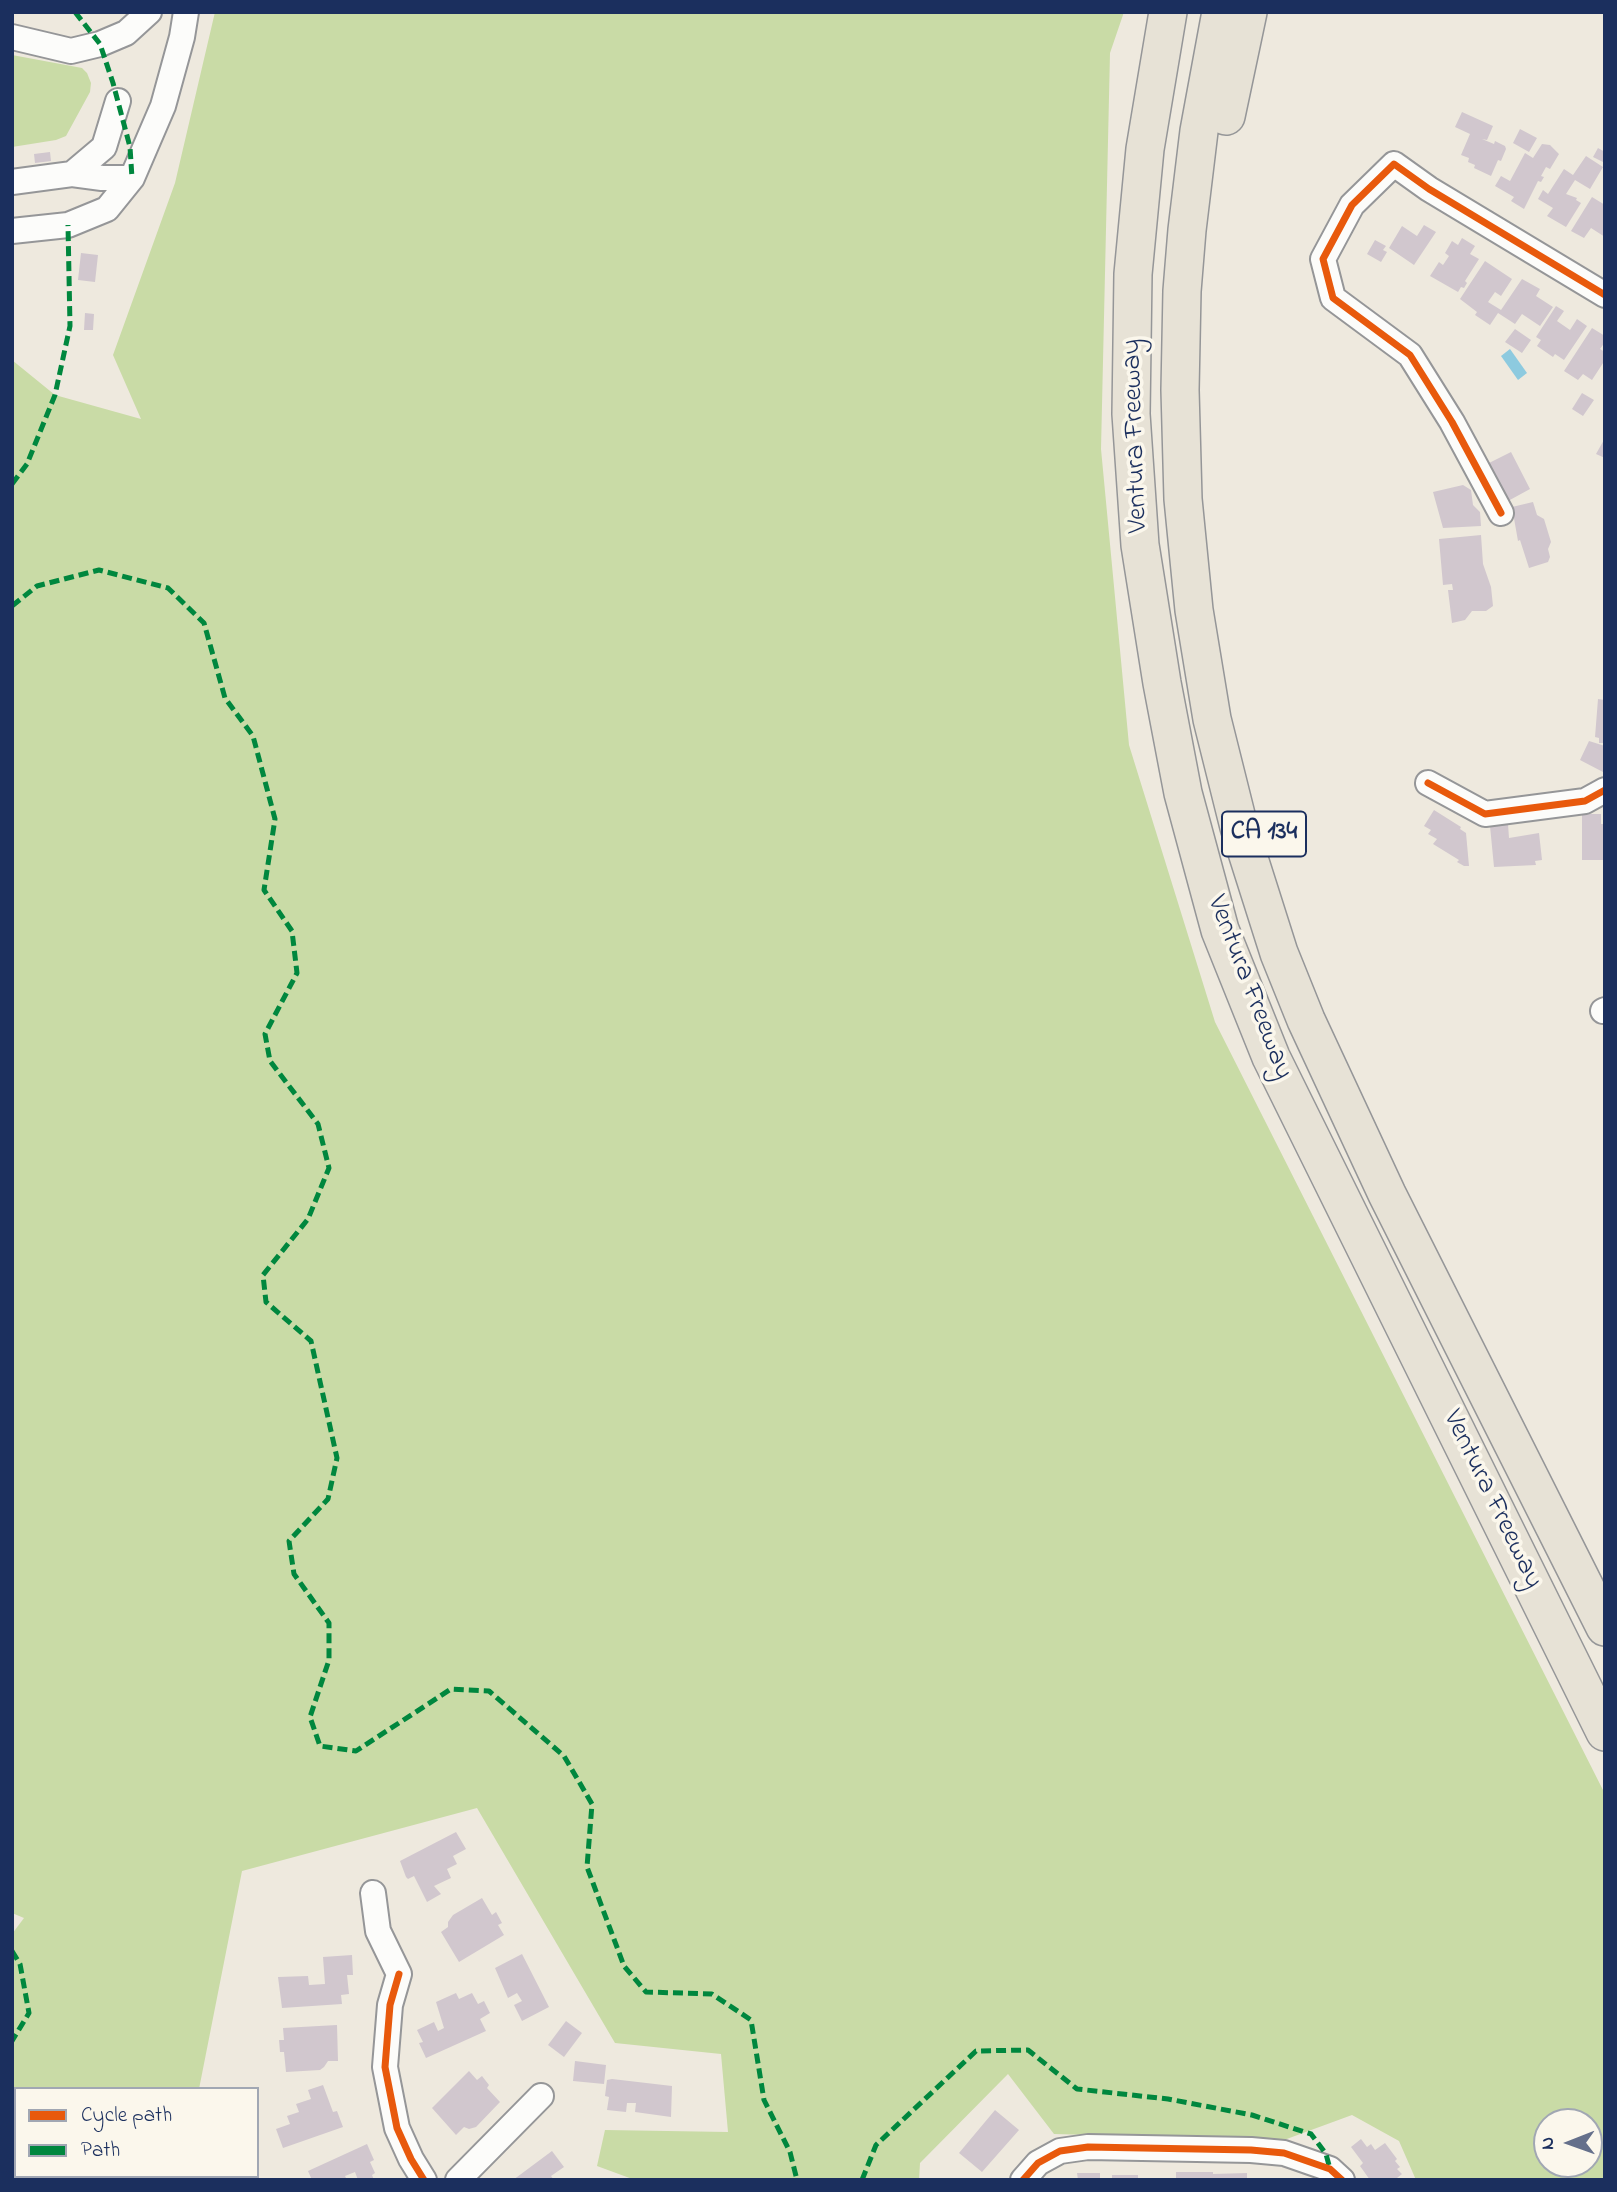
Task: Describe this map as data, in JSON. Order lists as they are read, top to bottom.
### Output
{
  "streets": {
    "highway": ["Ventura Freeway", "CA 134"]
  },
  "legend": ["Cycle path", "Path"],
  "north": "left"
}
